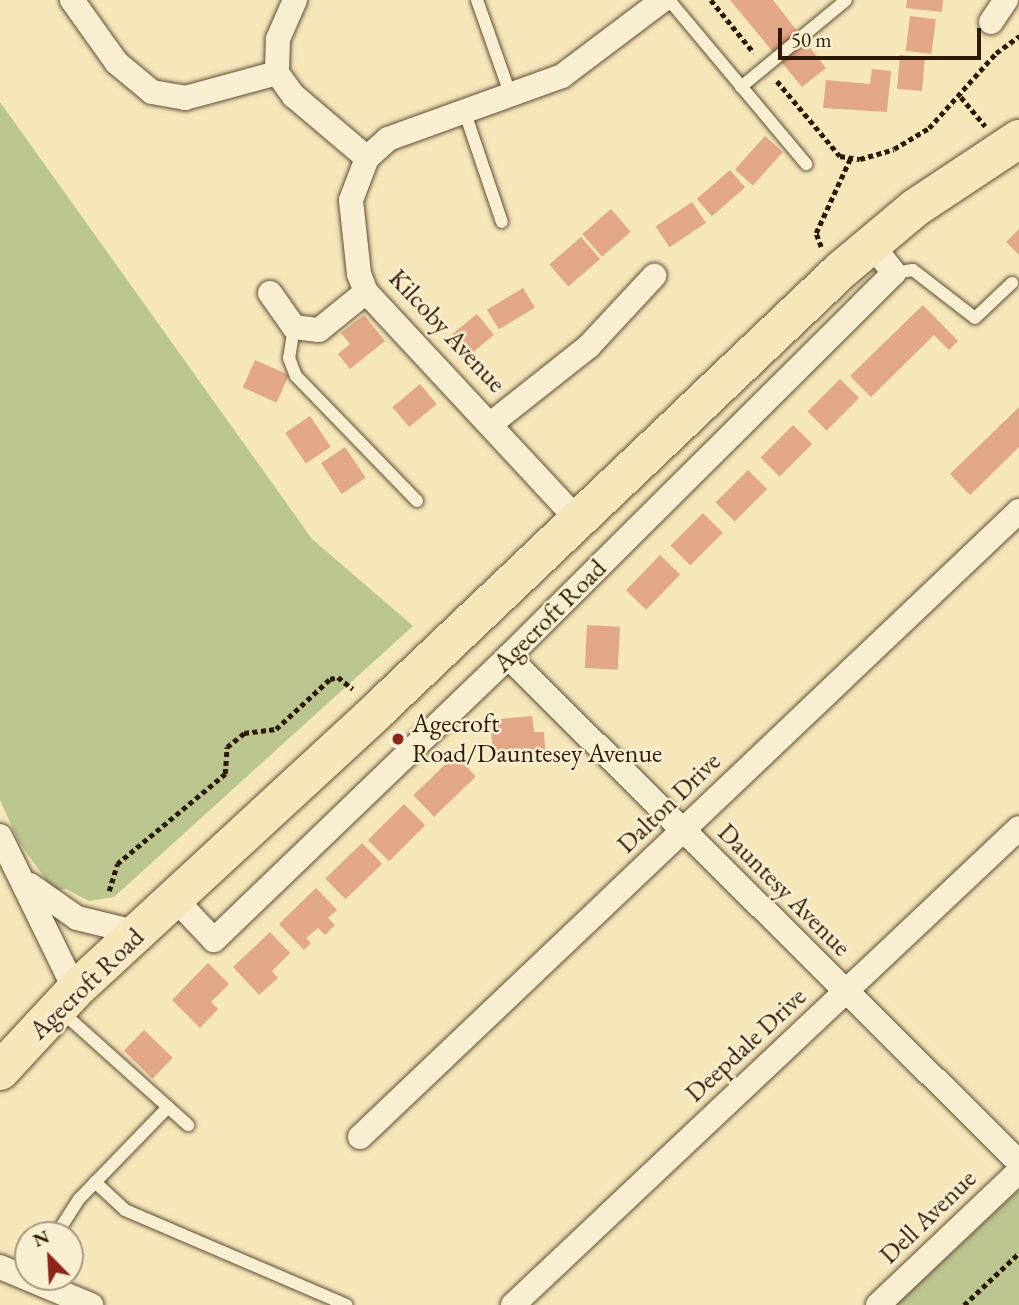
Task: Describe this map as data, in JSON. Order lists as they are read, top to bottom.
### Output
{
  "streets": {
    "main road": ["Agecroft Road"],
    "street": [
      "Kilcoby Avenue",
      "Dalton Drive",
      "Dauntesy Avenue",
      "Deepdale Drive",
      "Dell Avenue"
    ]
  },
  "crossings": [
    ["Kilcoby Avenue", "Agecroft Road"],
    ["Agecroft Road", "Dauntesy Avenue"],
    ["Dalton Drive", "Dauntesy Avenue"],
    ["Dauntesy Avenue", "Deepdale Drive"]
  ],
  "places": ["Agecroft Road/Dauntesey Avenue"],
  "scale_bar": "50 m",
  "north": "top left"
}
